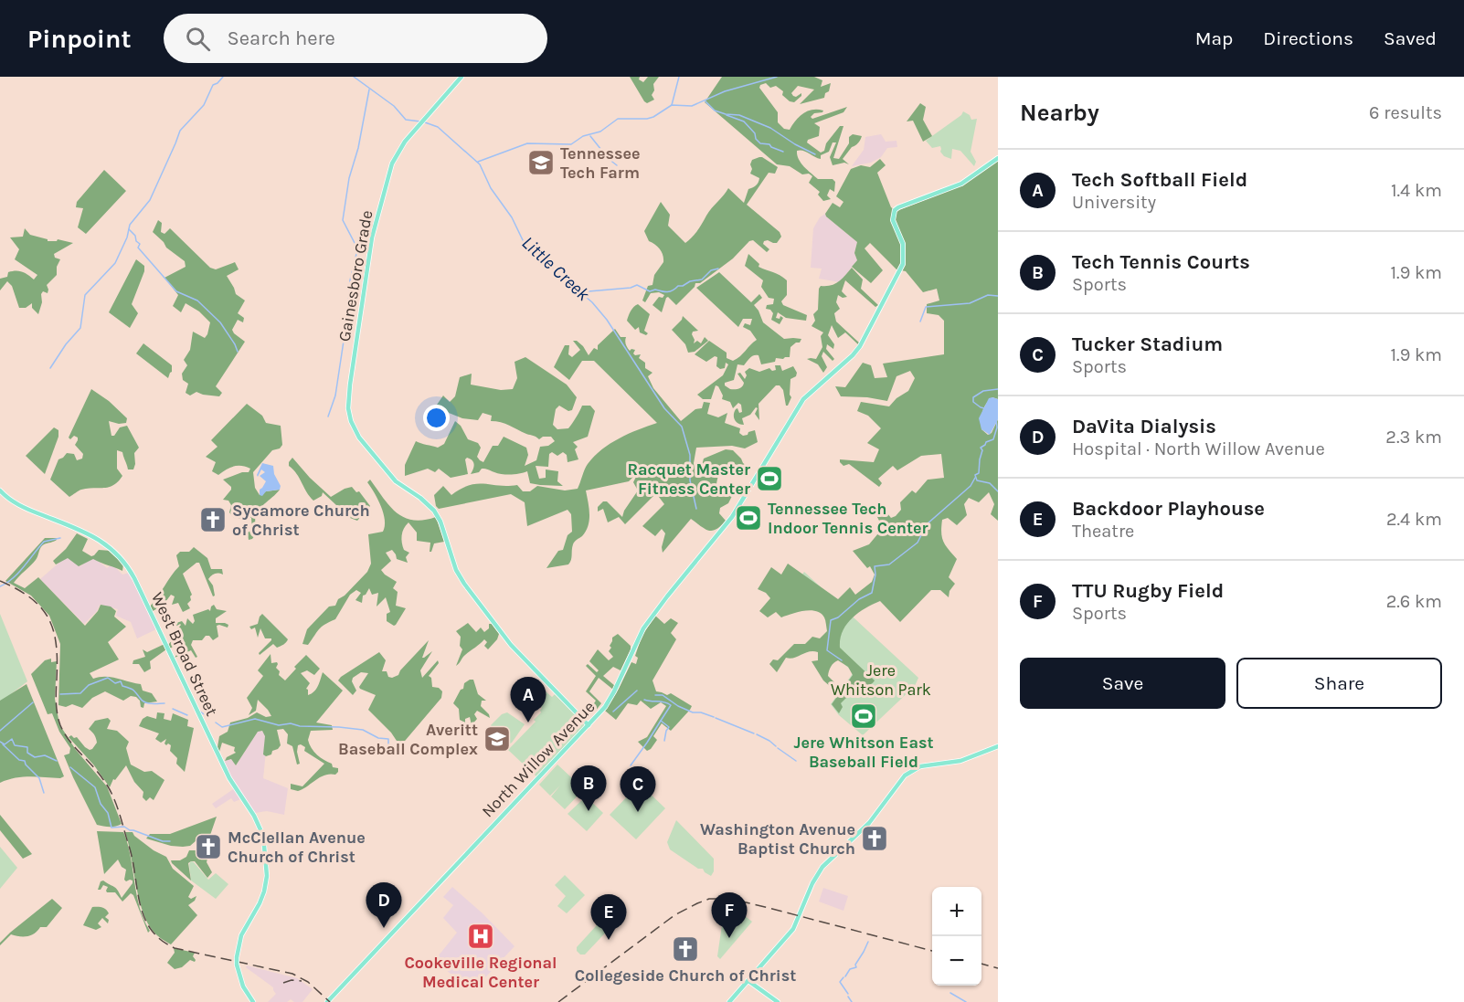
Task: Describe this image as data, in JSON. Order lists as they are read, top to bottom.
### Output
{
  "streets": {
    "main road": ["Gainesboro Grade", "West Broad Street", "North Willow Avenue"]
  },
  "crossings": [
    ["Gainesboro Grade", "North Willow Avenue"]
  ],
  "water": ["Little Creek"],
  "parks": ["Jere Whitson Park"],
  "places": {
    "school or university": ["Tennessee Tech Farm", "Averitt Baseball Complex"],
    "sports": ["Racquet Master Fitness Center", "Tennessee Tech Indoor Tennis Center", "Jere Whitson East Baseball Field"],
    "church": [
      "Sycamore Church of Christ",
      "Washington Avenue Baptist Church",
      "McClellan Avenue Church of Christ",
      "Collegeside Church of Christ"
    ],
    "hospital": ["Cookeville Regional Medical Center"]
  },
  "page": {
    "header": "Pinpoint",
    "search": "Search here",
    "nav": ["Map", "Directions", "Saved"],
    "heading": ["Nearby", "6 results"],
    "list": [
      {
        "mark": "A",
        "name": "Tech Softball Field",
        "note": "University",
        "value": "1.4 km"
      },
      {
        "mark": "B",
        "name": "Tech Tennis Courts",
        "note": "Sports",
        "value": "1.9 km"
      },
      {
        "mark": "C",
        "name": "Tucker Stadium",
        "note": "Sports",
        "value": "1.9 km"
      },
      {
        "mark": "D",
        "name": "DaVita Dialysis",
        "note": "Hospital · North Willow Avenue",
        "value": "2.3 km"
      },
      {
        "mark": "E",
        "name": "Backdoor Playhouse",
        "note": "Theatre",
        "value": "2.4 km"
      },
      {
        "mark": "F",
        "name": "TTU Rugby Field",
        "note": "Sports",
        "value": "2.6 km"
      }
    ],
    "buttons": ["Save", "Share"],
    "pins": [
      "A",
      "B",
      "C",
      "D",
      "F",
      "E"
    ],
    "map_buttons": ["+", "−"]
  }
}
